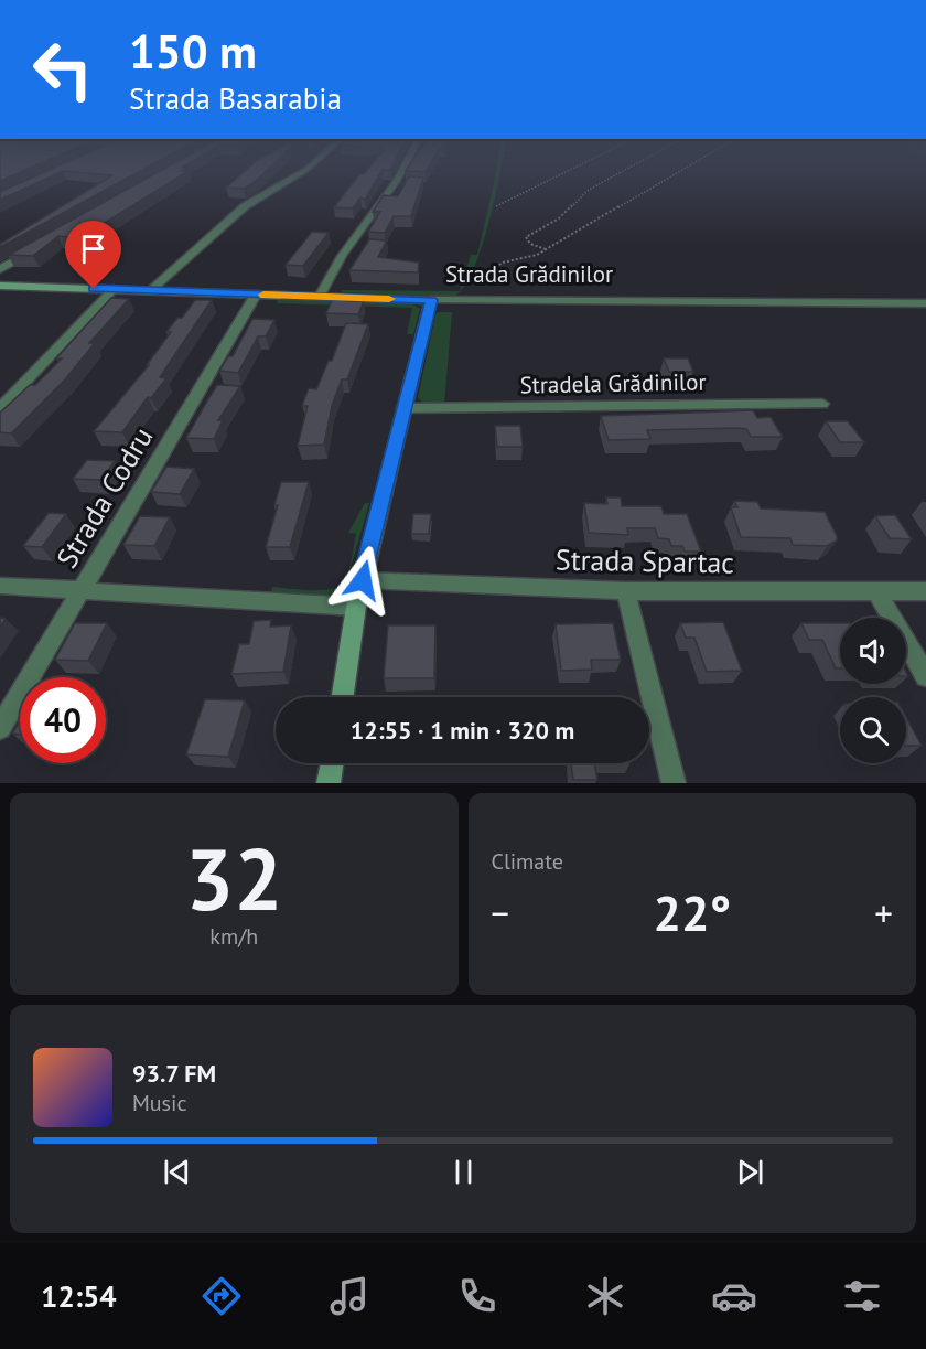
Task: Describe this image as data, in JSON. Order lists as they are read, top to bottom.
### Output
{
  "streets": {
    "street": [
      "Strada Grădinilor",
      "Stradela Grădinilor",
      "Strada Codru",
      "Strada Spartac"
    ]
  },
  "crossings": [
    ["Strada Grădinilor", "Stradela Grădinilor"],
    ["Strada Grădinilor", "Strada Spartac"]
  ],
  "page": {
    "turn": ["150 m", "Strada Basarabia"],
    "limit": "40",
    "trip": "12:55 · 1 min · 320 m",
    "tile": [
      ["32", "km/h"],
      "Climate"
    ],
    "heat": ["−", "22°", "+"],
    "song": ["93.7 FM", "Music"],
    "tabs": "12:54"
  }
}
